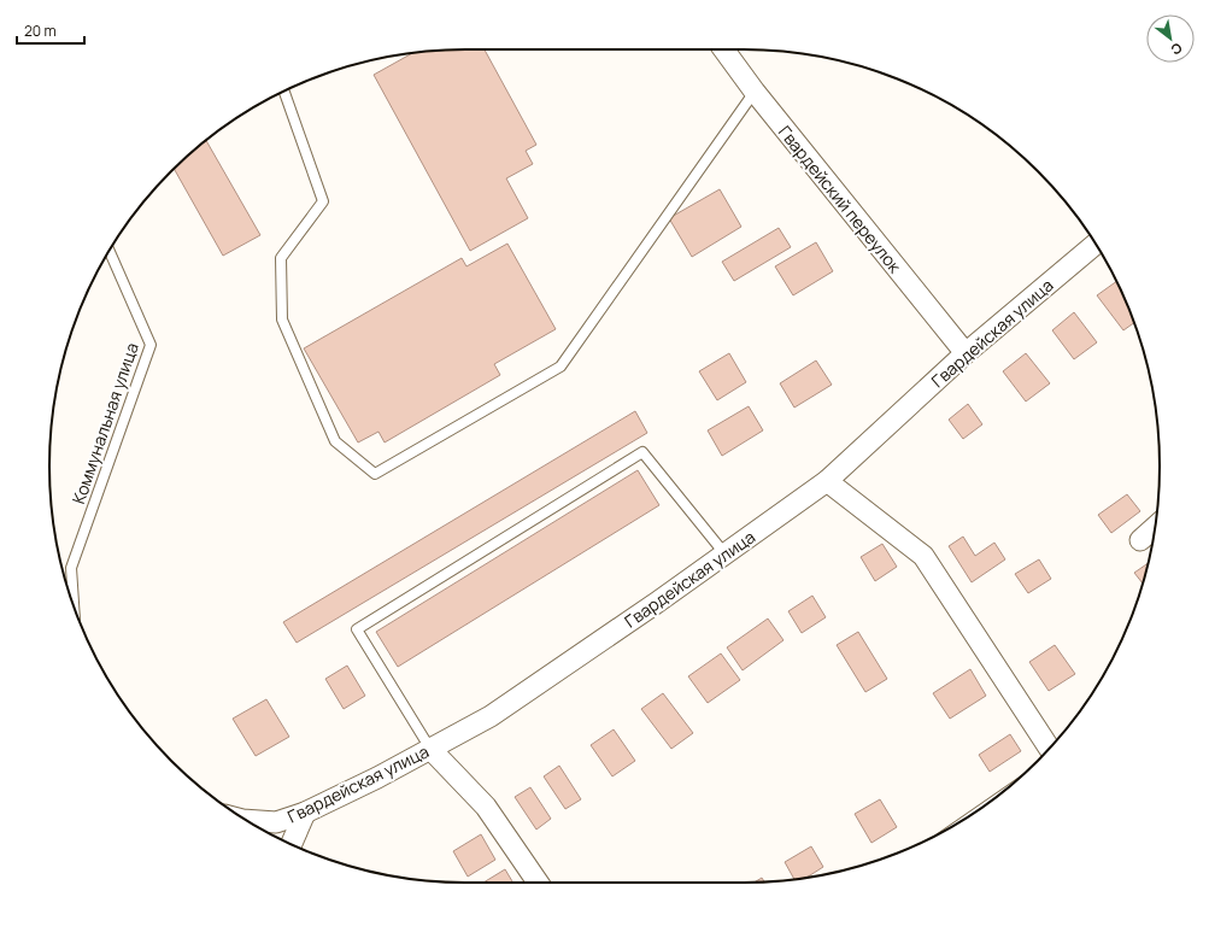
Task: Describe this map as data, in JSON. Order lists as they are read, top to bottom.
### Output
{
  "streets": {
    "street": ["Гвардейский переулок", "Гвардейская улица"],
    "lane": ["Коммунальная улица"]
  },
  "crossings": [
    ["Гвардейский переулок", "Гвардейская улица"]
  ],
  "scale_bar": "20 m",
  "north": "bottom right"
}
